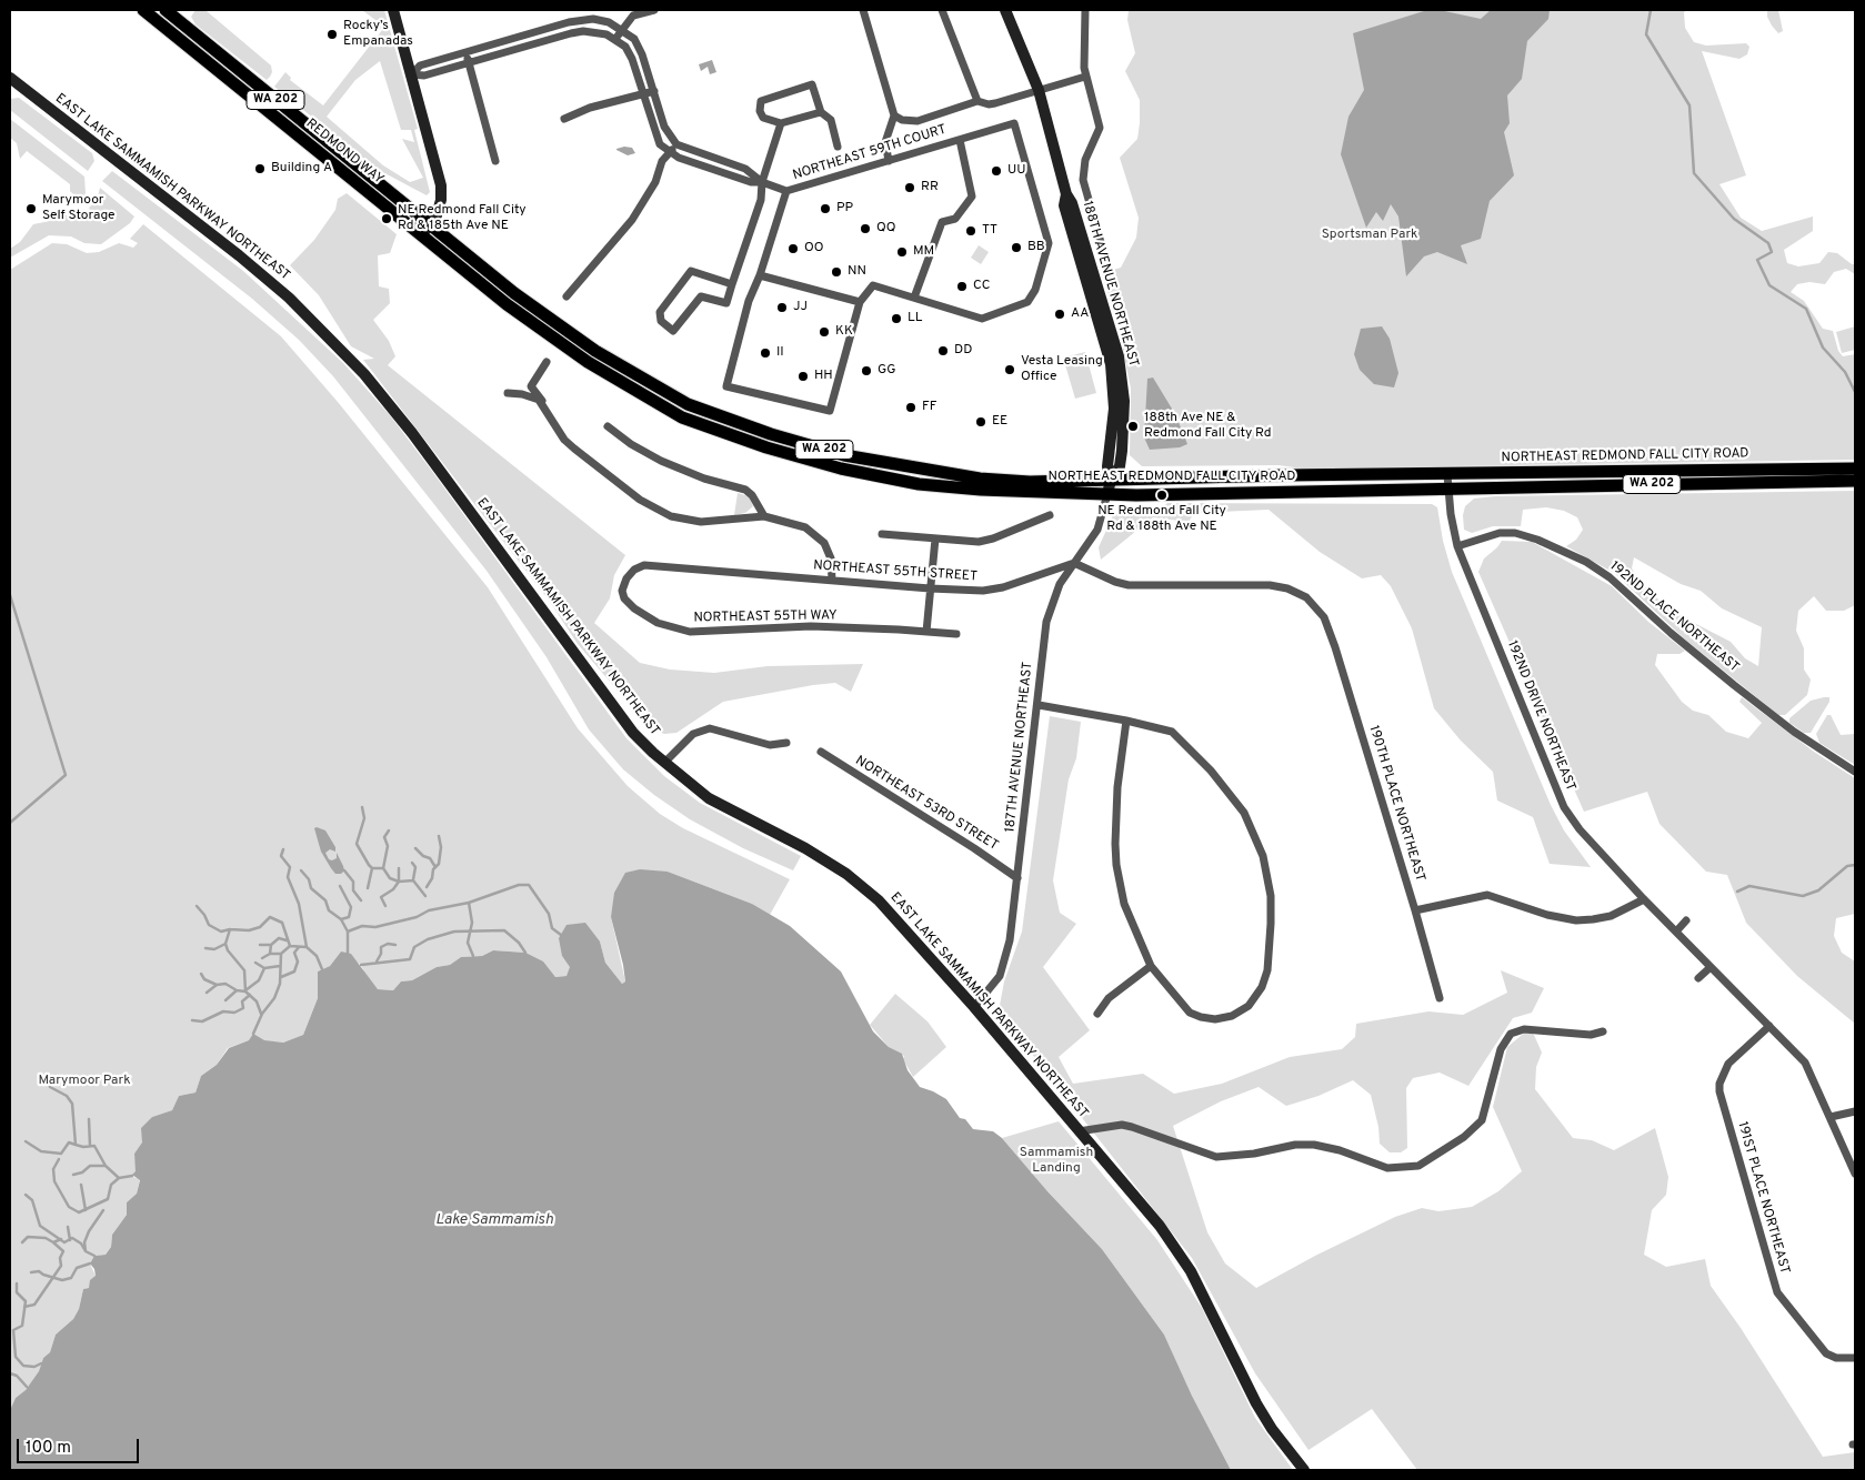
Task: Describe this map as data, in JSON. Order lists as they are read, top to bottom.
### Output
{
  "streets": {
    "main road": [
      "WA 202",
      "REDMOND WAY",
      "EAST LAKE SAMMAMISH PARKWAY NORTHEAST",
      "188TH AVENUE NORTHEAST",
      "NORTHEAST REDMOND FALL CITY ROAD"
    ],
    "street": [
      "NORTHEAST 59TH COURT",
      "NORTHEAST 55TH STREET",
      "NORTHEAST 55TH WAY",
      "192ND PLACE NORTHEAST",
      "192ND DRIVE NORTHEAST",
      "187TH AVENUE NORTHEAST",
      "NORTHEAST 53RD STREET",
      "190TH PLACE NORTHEAST",
      "191ST PLACE NORTHEAST"
    ]
  },
  "crossings": [
    ["REDMOND WAY", "NORTHEAST REDMOND FALL CITY ROAD"],
    ["EAST LAKE SAMMAMISH PARKWAY NORTHEAST", "187TH AVENUE NORTHEAST"],
    ["188TH AVENUE NORTHEAST", "NORTHEAST REDMOND FALL CITY ROAD"],
    ["188TH AVENUE NORTHEAST", "187TH AVENUE NORTHEAST"],
    ["NORTHEAST REDMOND FALL CITY ROAD", "192ND DRIVE NORTHEAST"],
    ["NORTHEAST REDMOND FALL CITY ROAD", "187TH AVENUE NORTHEAST"],
    ["NORTHEAST 55TH STREET", "NORTHEAST 55TH WAY"],
    ["NORTHEAST 55TH STREET", "187TH AVENUE NORTHEAST"],
    ["NORTHEAST 55TH STREET", "190TH PLACE NORTHEAST"],
    ["192ND PLACE NORTHEAST", "192ND DRIVE NORTHEAST"],
    ["192ND DRIVE NORTHEAST", "191ST PLACE NORTHEAST"],
    ["187TH AVENUE NORTHEAST", "NORTHEAST 53RD STREET"],
    ["187TH AVENUE NORTHEAST", "190TH PLACE NORTHEAST"]
  ],
  "water": ["Lake Sammamish"],
  "parks": ["Sportsman Park", "Marymoor Park", "Sammamish Landing"],
  "places": [
    "Rocky’s Empanadas",
    "Building A",
    "UU",
    "RR",
    "Marymoor Self Storage",
    "PP",
    "NE Redmond Fall City Rd & 185th Ave NE",
    "QQ",
    "TT",
    "BB",
    "OO",
    "MM",
    "NN",
    "CC",
    "JJ",
    "AA",
    "LL",
    "KK",
    "DD",
    "II",
    "Vesta Leasing Office",
    "GG",
    "HH",
    "FF",
    "EE",
    "188th Ave NE & Redmond Fall City Rd",
    "NE Redmond Fall City Rd & 188th Ave NE"
  ],
  "scale_bar": "100 m"
}
